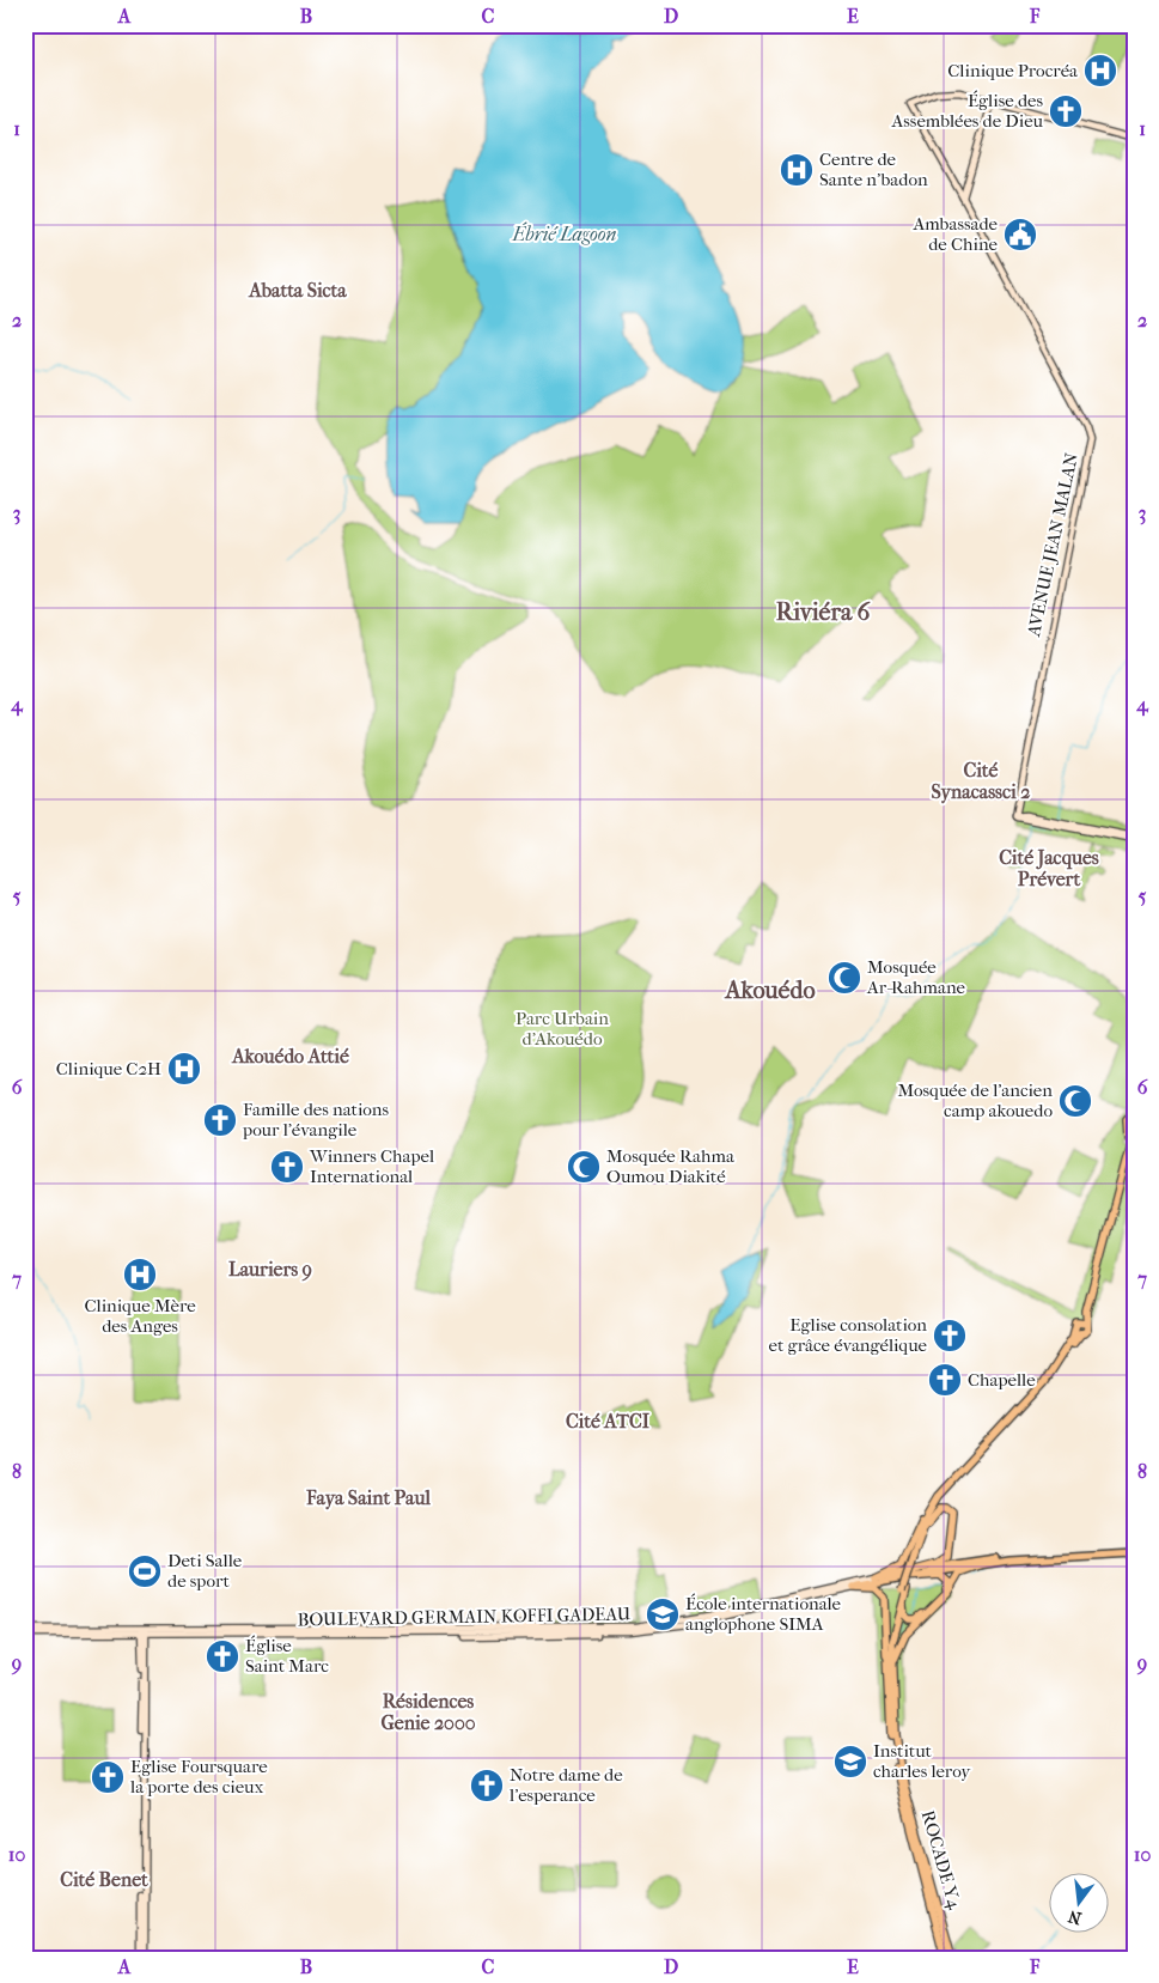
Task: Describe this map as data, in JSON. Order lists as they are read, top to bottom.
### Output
{
  "streets": {
    "highway": ["ROCADE Y4"],
    "main road": ["AVENUE JEAN MALAN", "BOULEVARD GERMAIN KOFFI GADEAU"]
  },
  "districts": [
    "Abatta Sicta",
    "Riviéra 6",
    "Cité Synacassci 2",
    "Cité Jacques Prévert",
    "Akouédo",
    "Akouédo Attié",
    "Lauriers 9",
    "Cité ATCI",
    "Faya Saint Paul",
    "Résidences Genie 2000",
    "Cité Benet"
  ],
  "water": ["Ébrié Lagoon"],
  "parks": ["Parc Urbain d'Akouédo"],
  "places": {
    "hospital": [
      "Clinique Procréa",
      "Centre de Sante n'badon",
      "Clinique C2H",
      "Clinique Mère des Anges"
    ],
    "church": [
      "Église des Assemblées de Dieu",
      "Famille des nations pour l'évangile",
      "Winners Chapel International",
      "Eglise consolation et grâce évangélique",
      "Chapelle",
      "Église Saint Marc",
      "Eglise Foursquare la porte des cieux",
      "Notre dame de l'esperance"
    ],
    "public building": ["Ambassade de Chine"],
    "mosque": ["Mosquée Ar-Rahmane", "Mosquée de l'ancien camp akouedo", "Mosquée Rahma Oumou Diakité"],
    "sports": ["Deti Salle de sport"],
    "school or university": ["École internationale anglophone SIMA", "Institut charles leroy"]
  },
  "north": "bottom",
  "grid": {
    "columns": [
      "A",
      "B",
      "C",
      "D",
      "E",
      "F"
    ],
    "rows": [
      "1",
      "2",
      "3",
      "4",
      "5",
      "6",
      "7",
      "8",
      "9",
      "10"
    ]
  }
}
